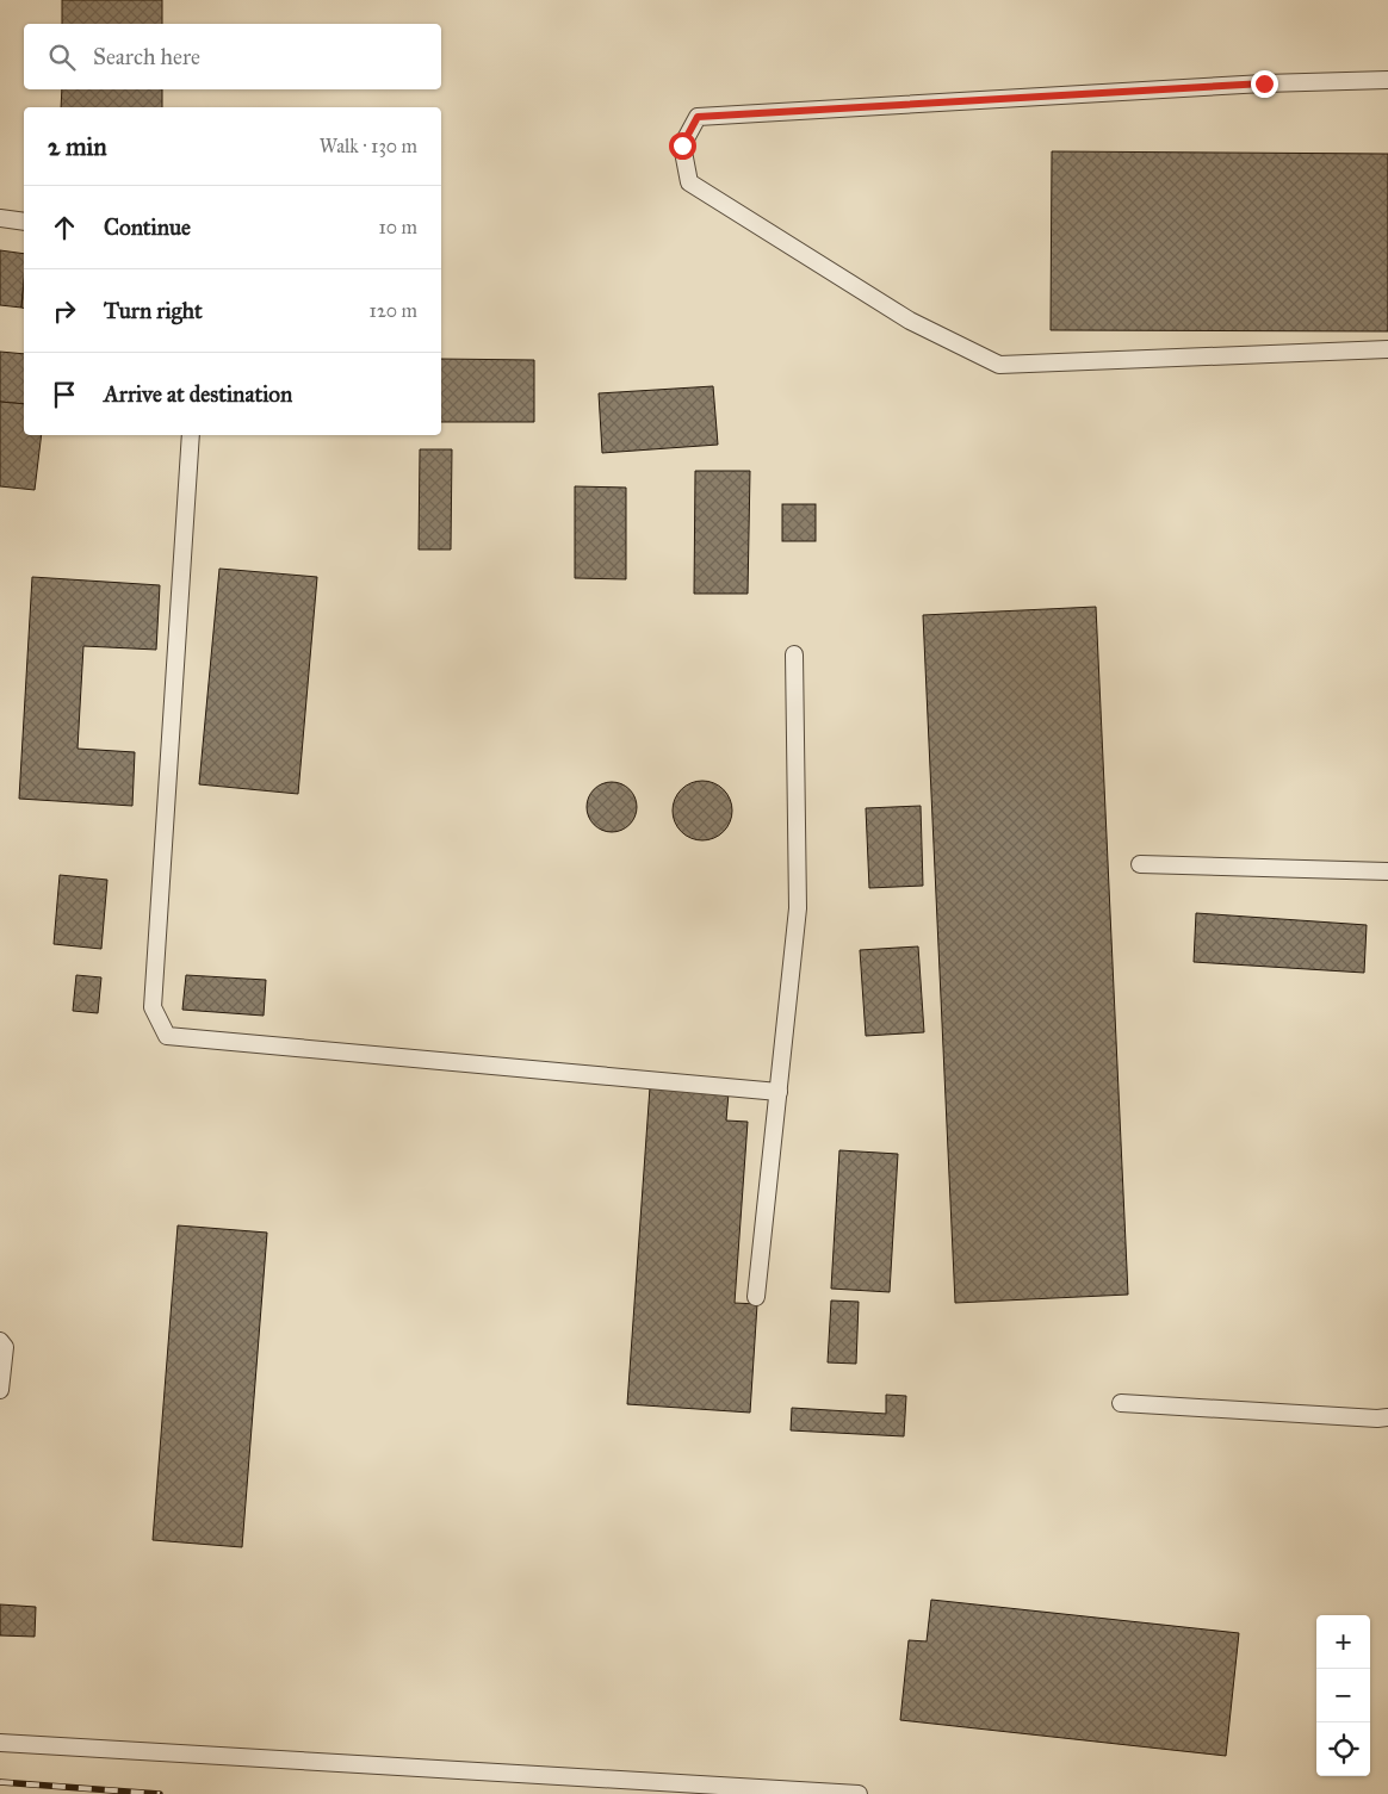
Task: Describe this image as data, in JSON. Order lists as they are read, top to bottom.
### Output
{
  "page": {
    "search": "Search here",
    "heading": ["2 min", "Walk · 130 m"],
    "list": [
      ["Continue", "10 m"],
      ["Turn right", "120 m"],
      "Arrive at destination"
    ],
    "map_buttons": ["+", "−"]
  }
}
